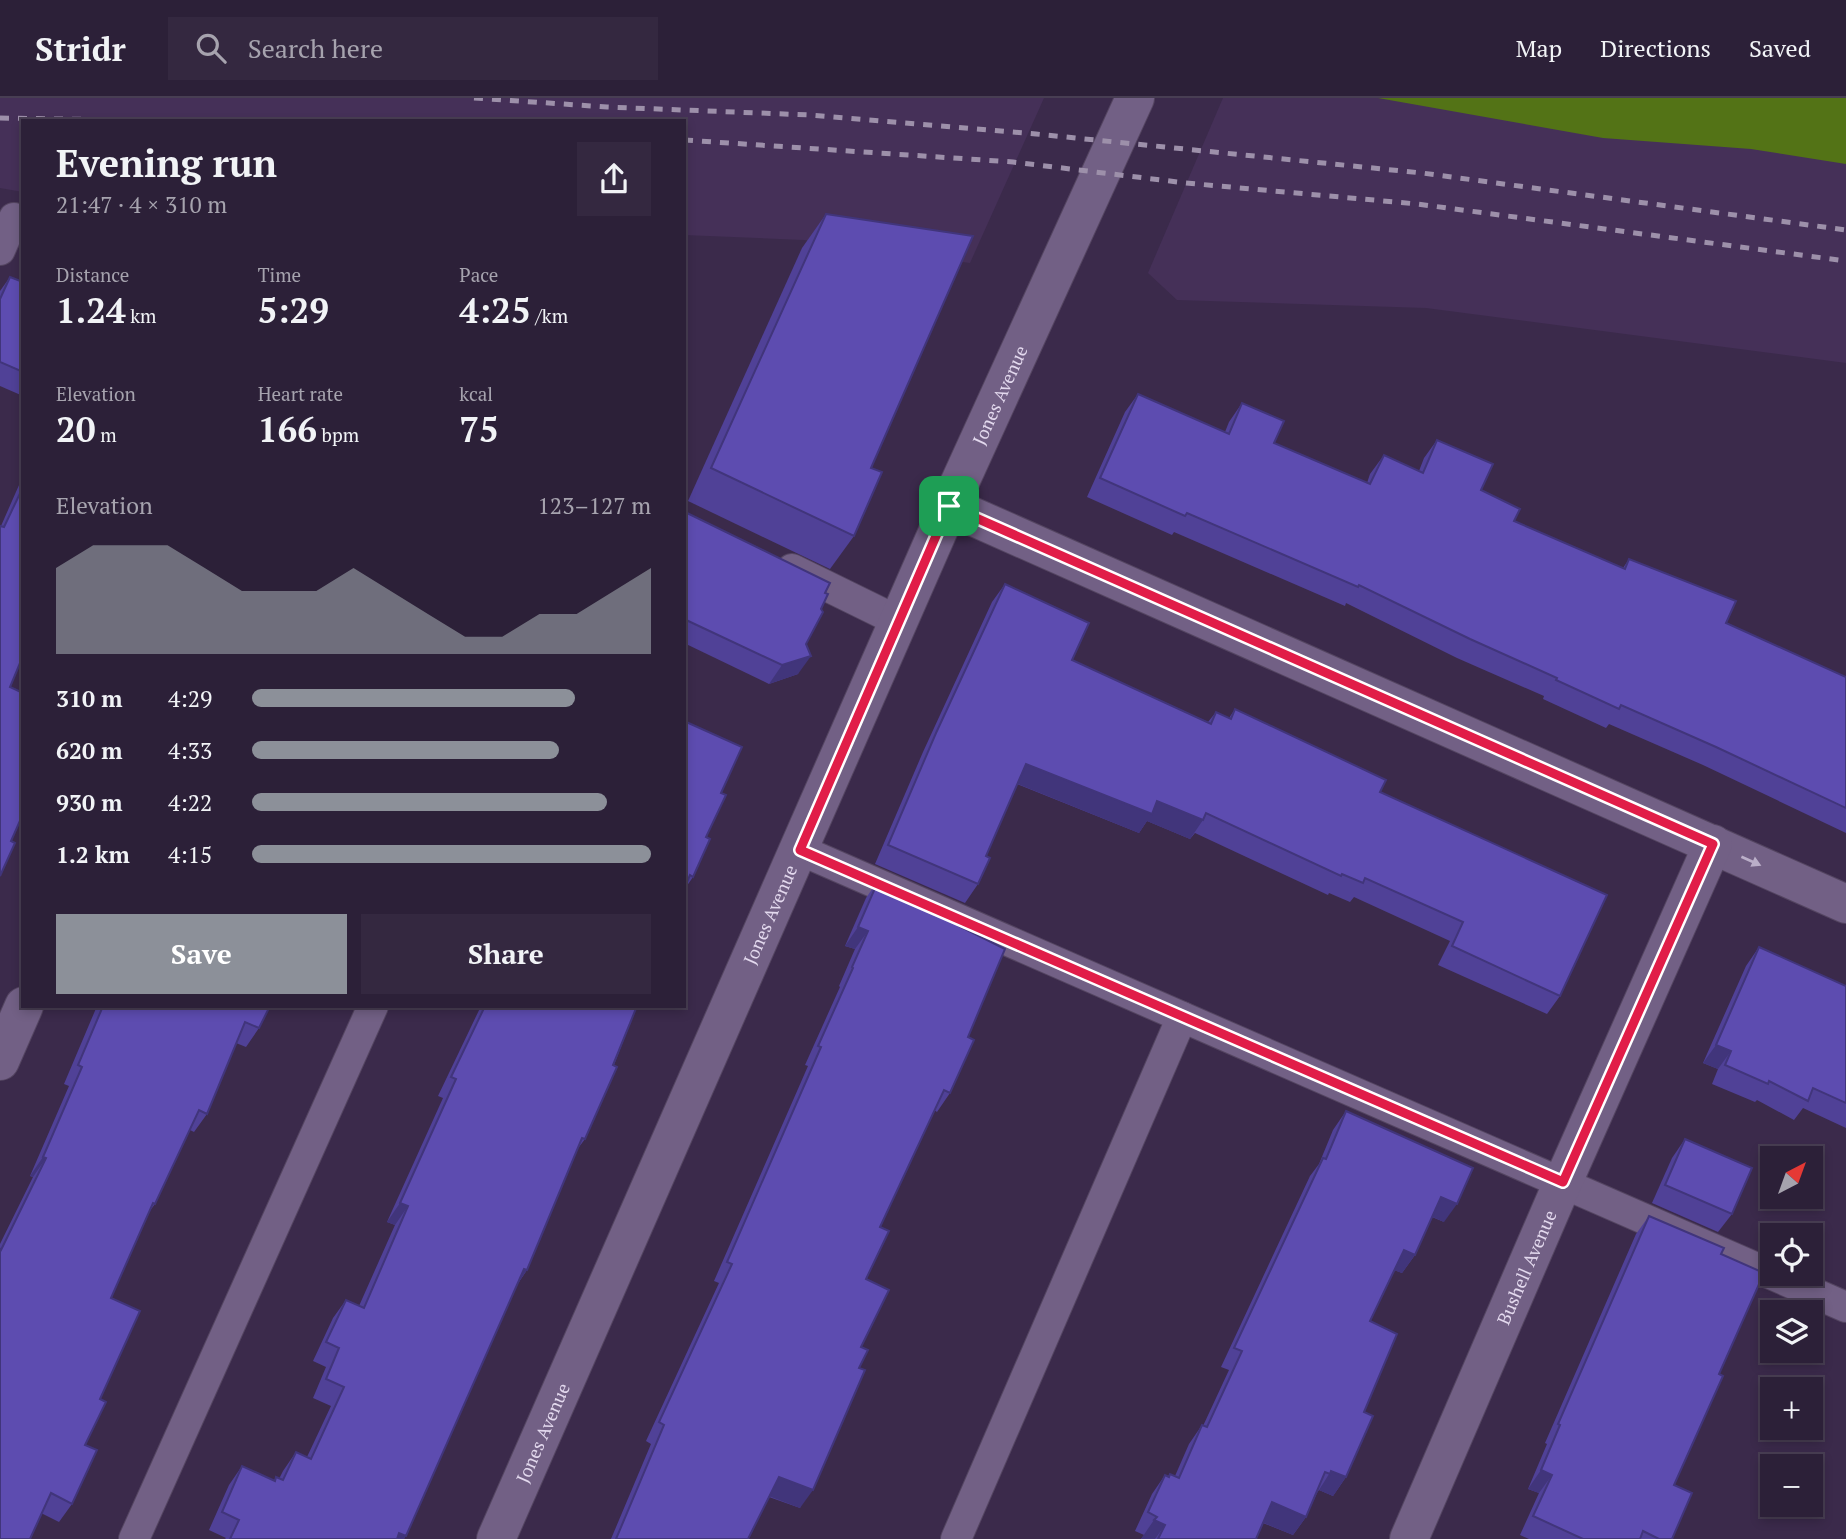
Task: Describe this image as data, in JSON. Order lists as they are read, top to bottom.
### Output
{
  "streets": {
    "street": ["Jones Avenue", "Bushell Avenue"]
  },
  "north": "top right",
  "page": {
    "header": "Stridr",
    "search": "Search here",
    "nav": ["Map", "Directions", "Saved"],
    "heading": ["Evening run", "21:47 · 4 × 310 m"],
    "stats": [
      ["Distance", "1.24 km"],
      ["Time", "5:29"],
      ["Pace", "4:25 /km"],
      ["Elevation", "20 m"],
      ["Heart rate", "166 bpm"],
      ["kcal", "75"]
    ],
    "chart": ["Elevation", "123–127 m"],
    "list": [
      {
        "name": "310 m",
        "note": "4:29"
      },
      {
        "name": "620 m",
        "note": "4:33"
      },
      {
        "name": "930 m",
        "note": "4:22"
      },
      {
        "name": "1.2 km",
        "note": "4:15"
      }
    ],
    "buttons": ["Save", "Share"],
    "map_buttons": ["+", "−"]
  }
}
